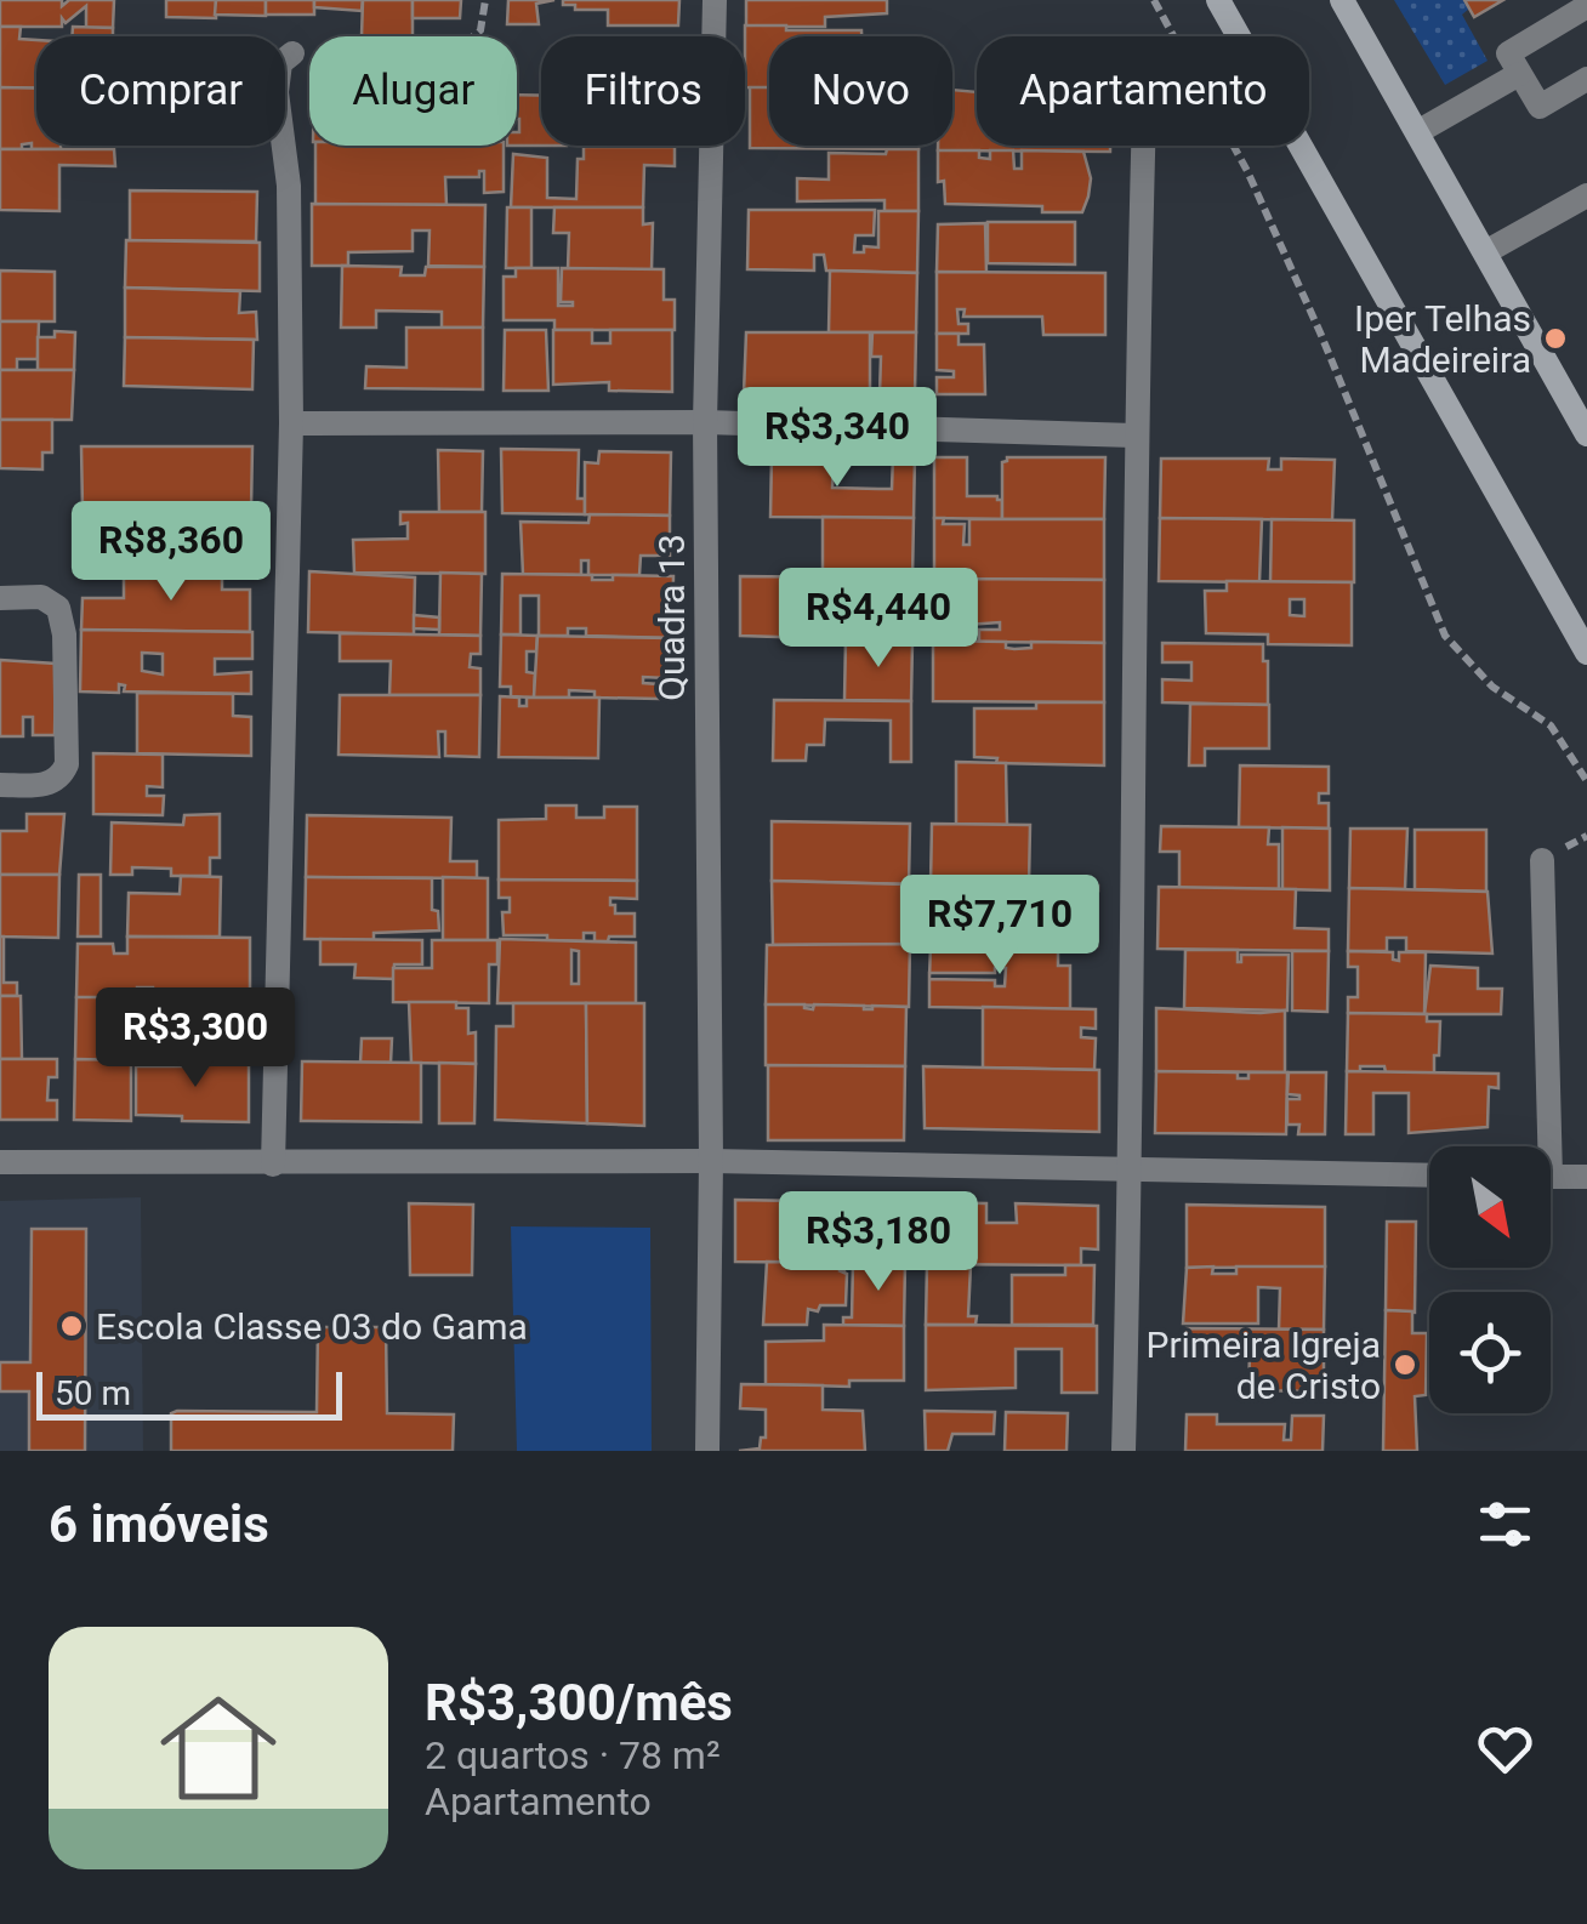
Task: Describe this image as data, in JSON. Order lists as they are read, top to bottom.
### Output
{
  "streets": {
    "street": ["Quadra 13"]
  },
  "places": ["Iper Telhas Madeireira", "Escola Classe 03 do Gama", "Primeira Igreja de Cristo"],
  "scale_bar": "50 m",
  "north": "bottom right",
  "page": {
    "chip": [
      "Comprar",
      "Alugar",
      "Filtros",
      "Novo",
      "Apartamento"
    ],
    "price": [
      "R$3,340",
      "R$8,360",
      "R$4,440",
      "R$7,710",
      "R$3,300",
      "R$3,180"
    ],
    "scale": "50 m",
    "heading": "6 imóveis",
    "list": [
      {
        "name": "R$3,300/mês",
        "note": "2 quartos · 78 m² · Apartamento"
      }
    ]
  }
}
